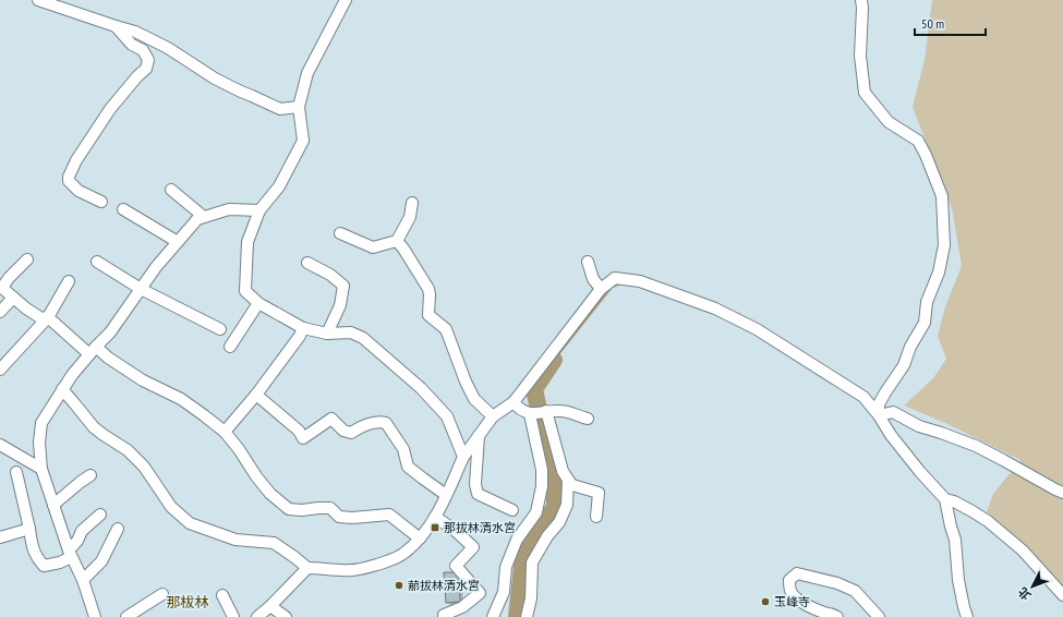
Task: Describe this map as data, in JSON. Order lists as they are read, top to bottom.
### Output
{
  "districts": ["那柭林"],
  "places": {
    "transit": ["那拔林清水宮"],
    "other": ["𦰡拔林清水宮", "玉峰寺"]
  },
  "scale_bar": "50 m",
  "north": "bottom left"
}
